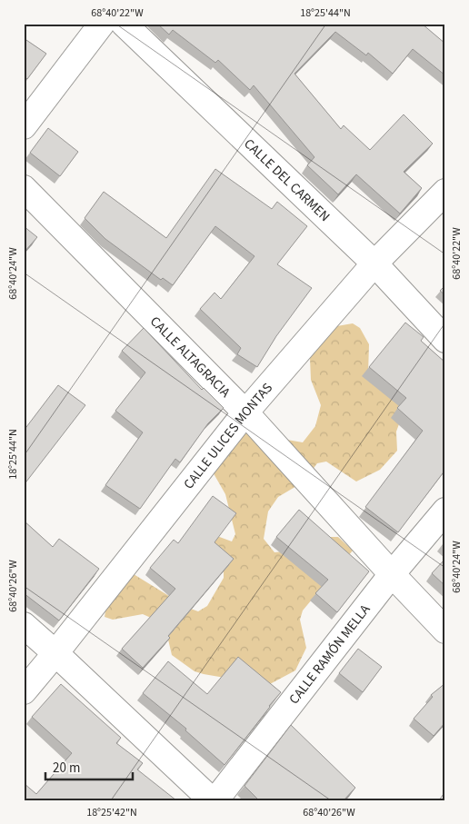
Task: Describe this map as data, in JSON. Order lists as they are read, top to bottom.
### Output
{
  "streets": {
    "street": [
      "CALLE DEL CARMEN",
      "CALLE ALTAGRACIA",
      "CALLE ULICES MONTAS",
      "CALLE RAMÓN MELLA"
    ]
  },
  "crossings": [
    ["CALLE DEL CARMEN", "CALLE ULICES MONTAS"],
    ["CALLE ALTAGRACIA", "CALLE ULICES MONTAS"],
    ["CALLE ALTAGRACIA", "CALLE RAMÓN MELLA"]
  ],
  "scale_bar": "20 m",
  "coordinates": [
    "68°40'22\"W",
    "18°25'44\"N",
    "68°40'24\"W",
    "68°40'26\"W",
    "18°25'42\"N"
  ]
}
